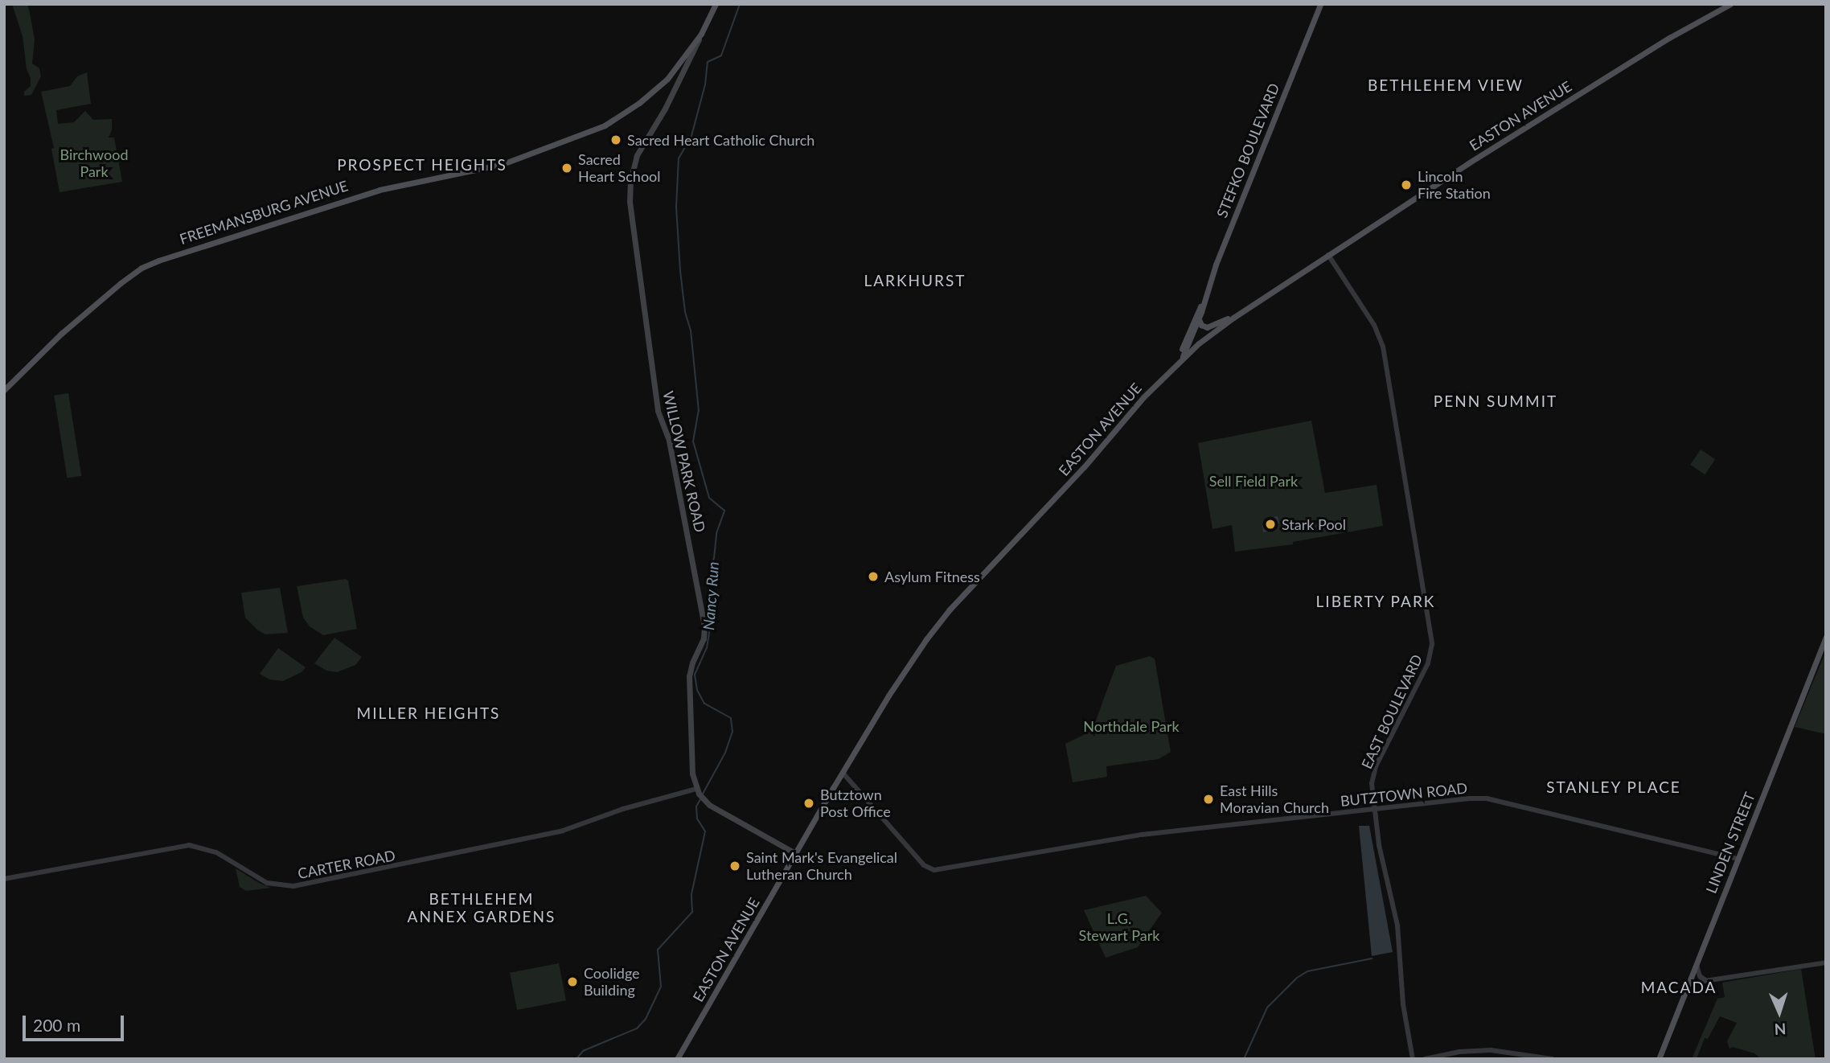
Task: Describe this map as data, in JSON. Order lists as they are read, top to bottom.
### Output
{
  "streets": {
    "main road": [
      "EASTON AVENUE",
      "STEFKO BOULEVARD",
      "FREEMANSBURG AVENUE",
      "WILLOW PARK ROAD",
      "LINDEN STREET"
    ],
    "street": ["EAST BOULEVARD", "BUTZTOWN ROAD", "CARTER ROAD"]
  },
  "crossings": [
    ["EASTON AVENUE", "STEFKO BOULEVARD"],
    ["EASTON AVENUE", "WILLOW PARK ROAD"],
    ["EASTON AVENUE", "EAST BOULEVARD"],
    ["EASTON AVENUE", "BUTZTOWN ROAD"],
    ["FREEMANSBURG AVENUE", "WILLOW PARK ROAD"],
    ["WILLOW PARK ROAD", "CARTER ROAD"],
    ["EAST BOULEVARD", "BUTZTOWN ROAD"],
    ["BUTZTOWN ROAD", "LINDEN STREET"]
  ],
  "districts": [
    "BETHLEHEM VIEW",
    "PROSPECT HEIGHTS",
    "LARKHURST",
    "PENN SUMMIT",
    "LIBERTY PARK",
    "MILLER HEIGHTS",
    "STANLEY PLACE",
    "BETHLEHEM ANNEX GARDENS",
    "MACADA"
  ],
  "water": ["Nancy Run"],
  "parks": [
    "Birchwood Park",
    "Sell Field Park",
    "Northdale Park",
    "L.G. Stewart Park"
  ],
  "places": [
    "Sacred Heart Catholic Church",
    "Sacred Heart School",
    "Lincoln Fire Station",
    "Stark Pool",
    "Asylum Fitness",
    "East Hills Moravian Church",
    "Butztown Post Office",
    "Saint Mark's Evangelical Lutheran Church",
    "Coolidge Building"
  ],
  "scale_bar": "200 m",
  "north": "bottom"
}
